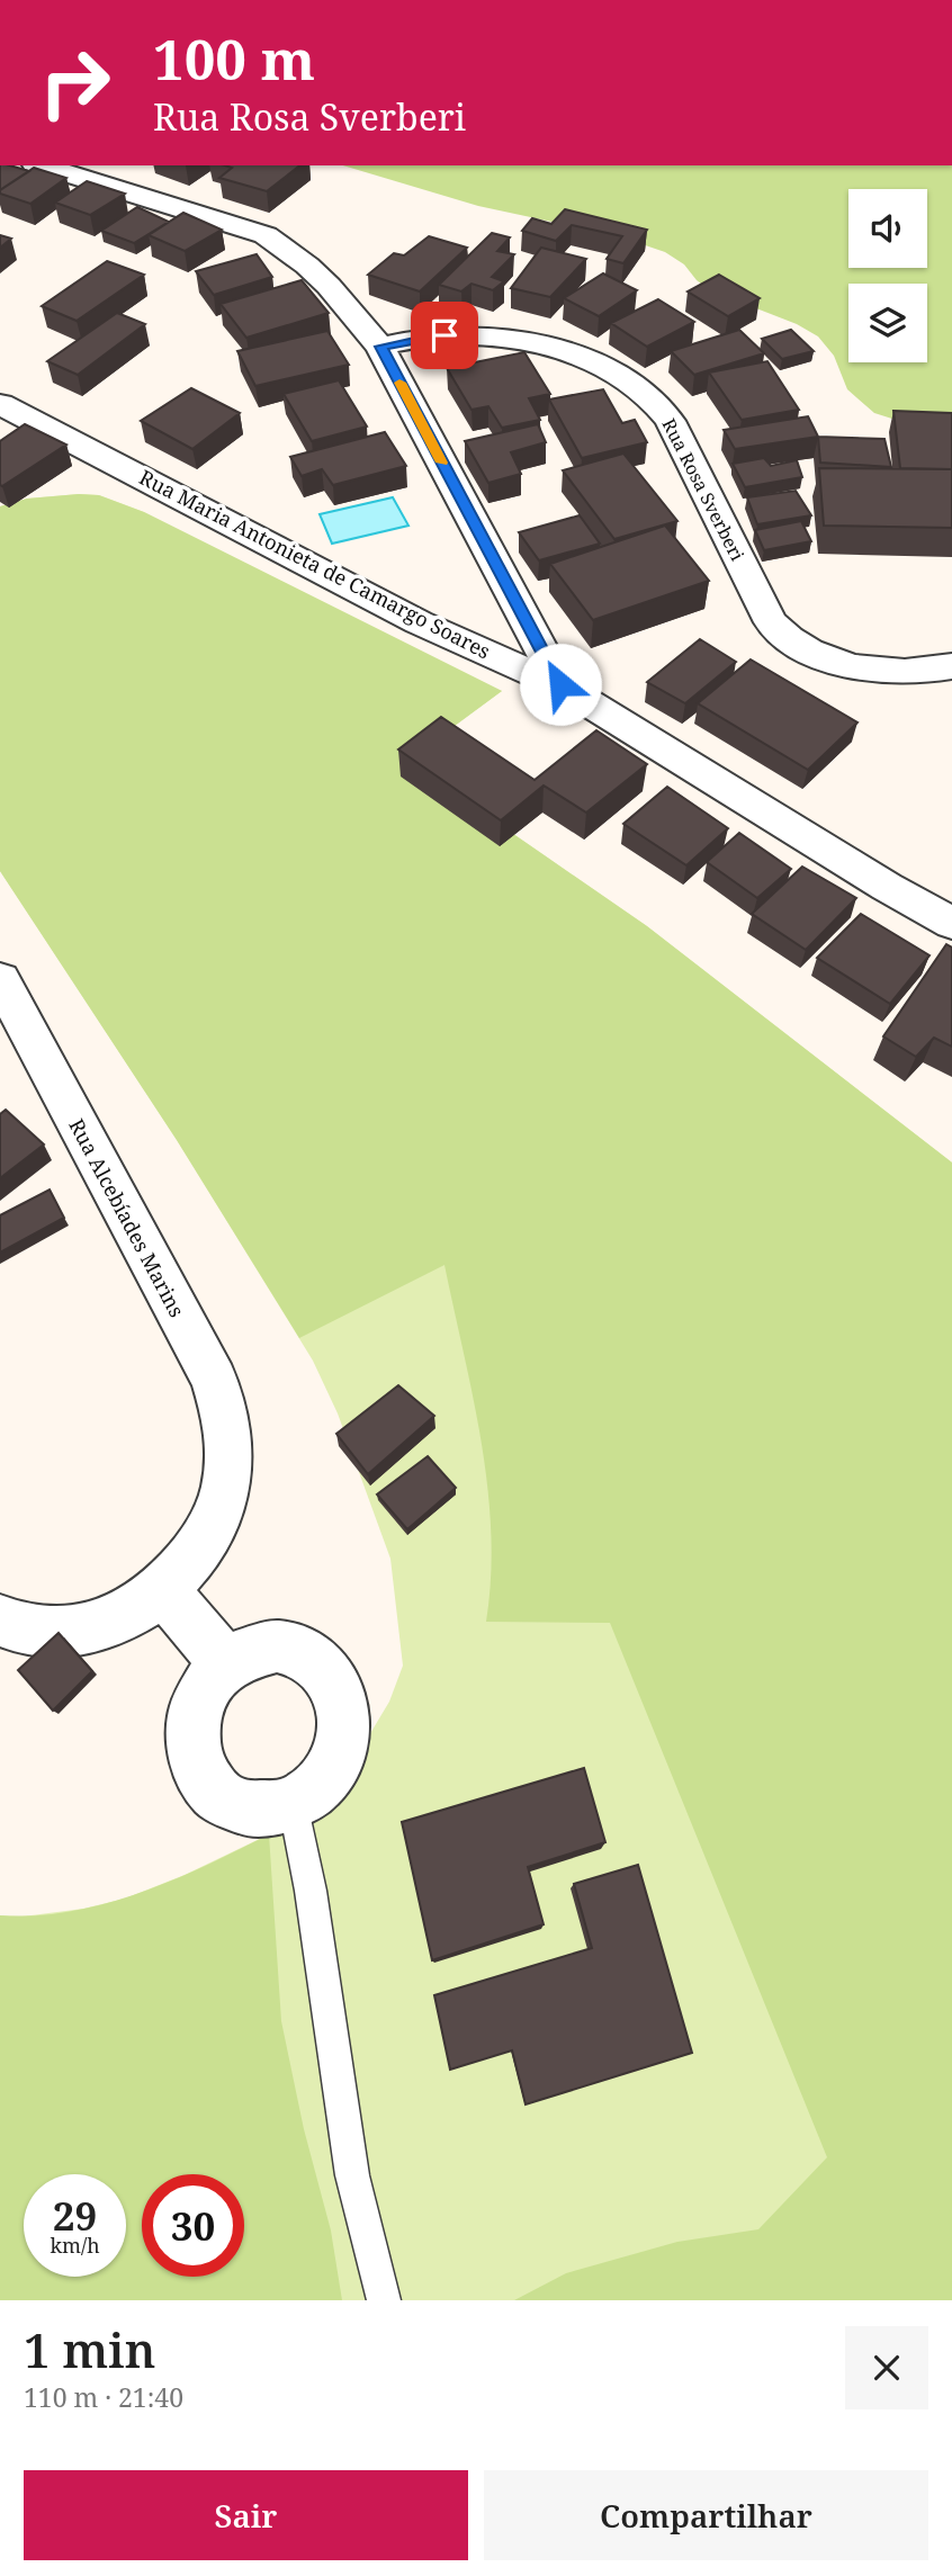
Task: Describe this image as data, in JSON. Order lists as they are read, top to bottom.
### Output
{
  "streets": {
    "street": ["Rua Rosa Sverberi", "Rua Maria Antonieta de Camargo Soares", "Rua Alcebíades Marins"]
  },
  "page": {
    "turn": ["100 m", "Rua Rosa Sverberi"],
    "speed": "29 km/h",
    "limit": "30",
    "heading": ["1 min", "110 m · 21:40"],
    "buttons": ["Sair", "Compartilhar"]
  }
}
